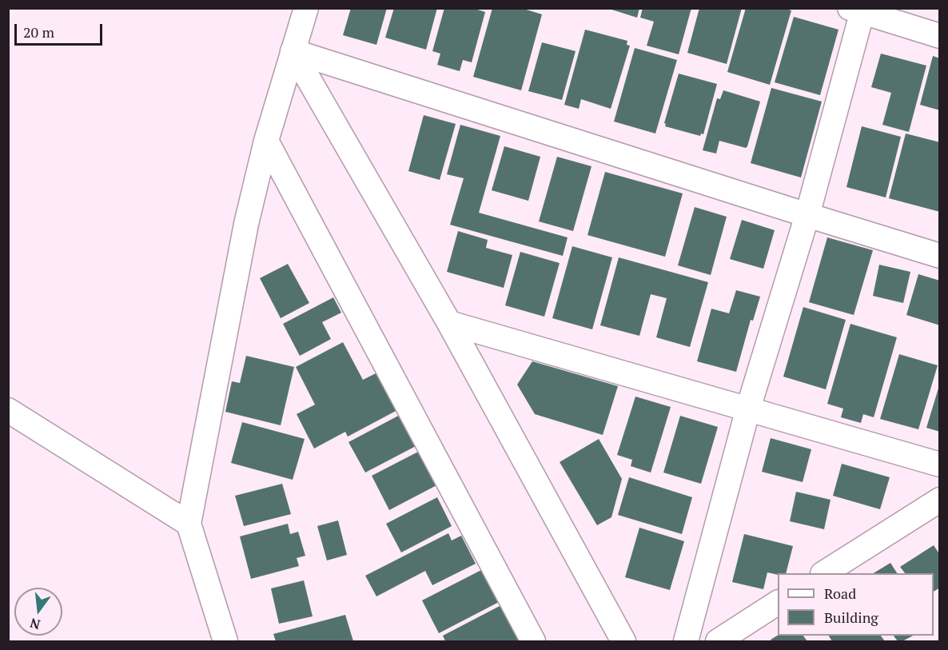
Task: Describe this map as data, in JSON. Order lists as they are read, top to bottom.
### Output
{
  "legend": ["Road", "Building"],
  "scale_bar": "20 m",
  "north": "bottom"
}
